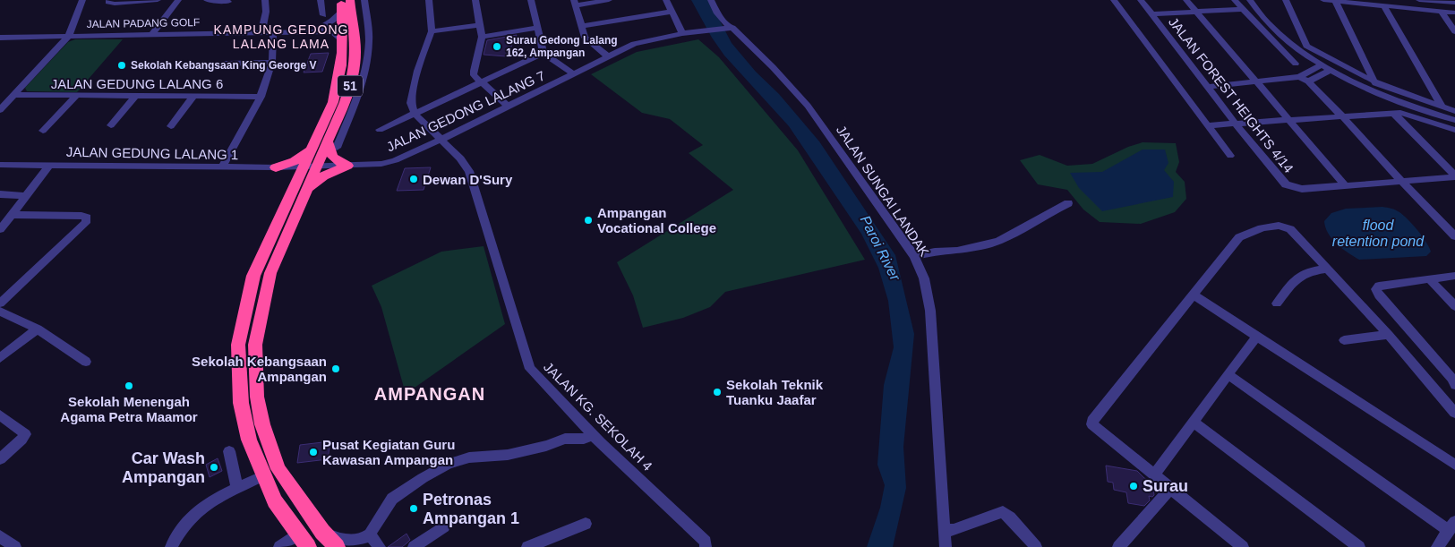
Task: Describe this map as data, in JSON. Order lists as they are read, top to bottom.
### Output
{
  "streets": {
    "highway": ["51"],
    "street": [
      "JALAN PADANG GOLF",
      "JALAN GEDUNG LALANG 6",
      "JALAN FOREST HEIGHTS 4/14",
      "JALAN GEDONG LALANG 7",
      "JALAN GEDUNG LALANG 1",
      "JALAN SUNGAI LANDAK",
      "JALAN KG. SEKOLAH 4"
    ]
  },
  "crossings": [
    ["JALAN PADANG GOLF", "51"],
    ["51", "JALAN GEDONG LALANG 7"],
    ["51", "JALAN GEDUNG LALANG 1"],
    ["JALAN GEDONG LALANG 7", "JALAN GEDUNG LALANG 1"],
    ["JALAN GEDONG LALANG 7", "JALAN SUNGAI LANDAK"],
    ["JALAN GEDONG LALANG 7", "JALAN KG. SEKOLAH 4"]
  ],
  "districts": ["KAMPUNG GEDONG LALANG LAMA", "AMPANGAN"],
  "water": ["flood retention pond", "Paroi River"],
  "places": [
    "Surau Gedong Lalang 162, Ampangan",
    "Sekolah Kebangsaan King George V",
    "Dewan D'Sury",
    "Ampangan Vocational College",
    "Sekolah Kebangsaan Ampangan",
    "Sekolah Menengah Agama Petra Maamor",
    "Sekolah Teknik Tuanku Jaafar",
    "Pusat Kegiatan Guru Kawasan Ampangan",
    "Car Wash Ampangan",
    "Surau",
    "Petronas Ampangan 1"
  ]
}
